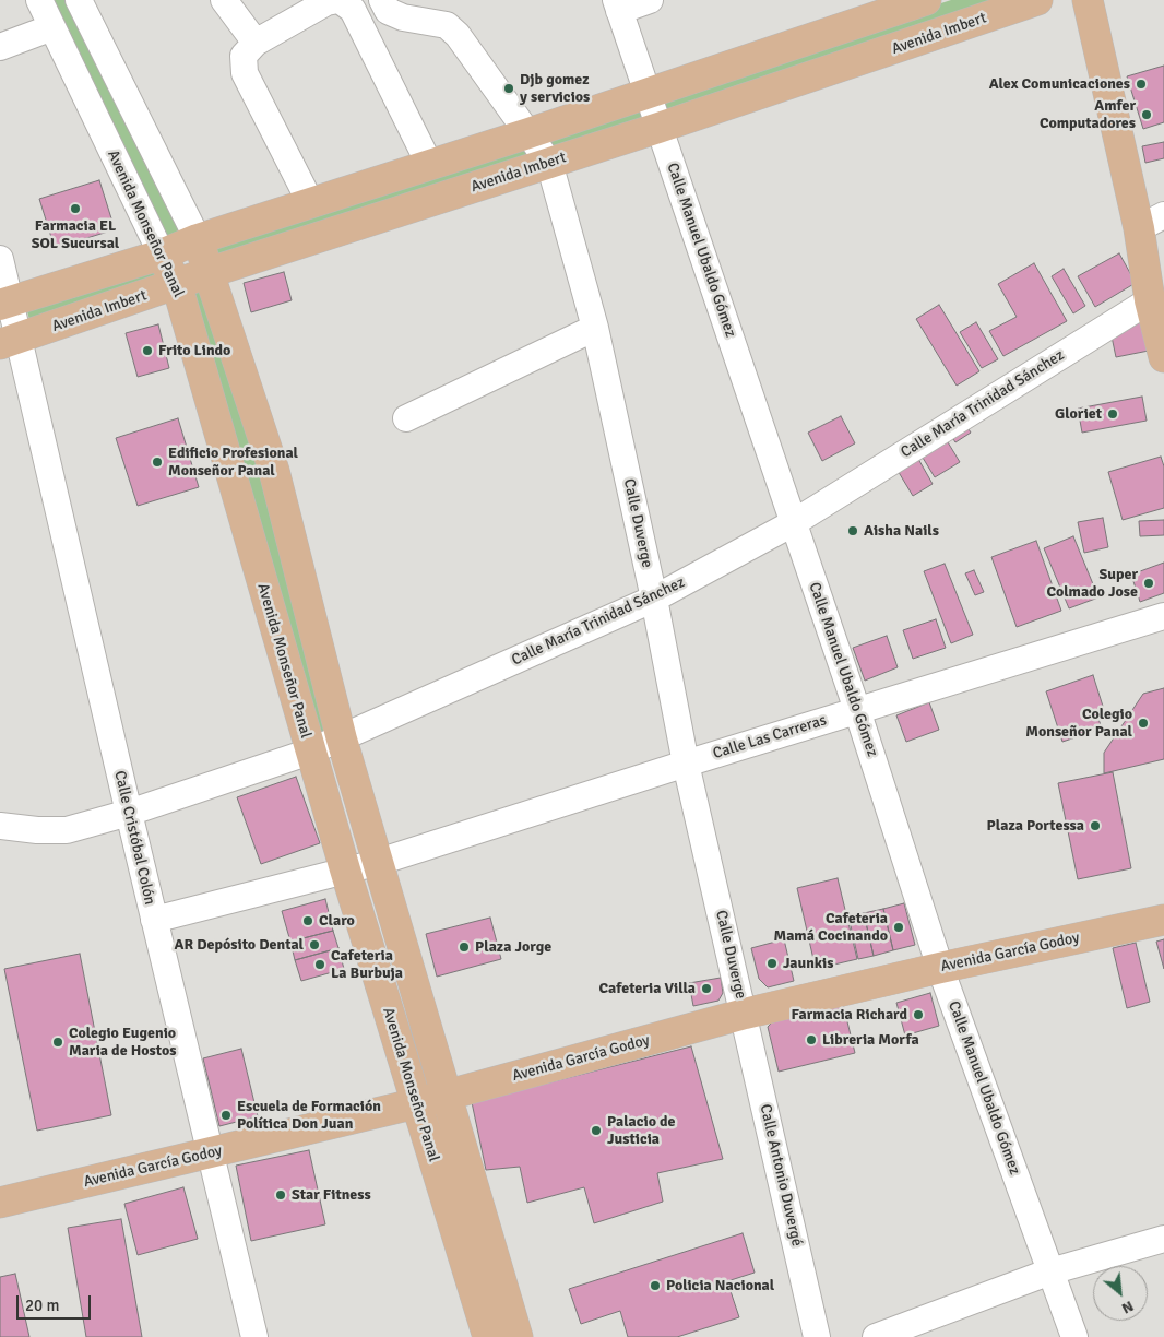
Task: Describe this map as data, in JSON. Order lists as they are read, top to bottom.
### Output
{
  "streets": {
    "main road": ["Avenida Imbert", "Avenida Monseñor Panal", "Avenida García Godoy"],
    "street": [
      "Calle Manuel Ubaldo Gómez",
      "Calle María Trinidad Sánchez",
      "Calle Duverge",
      "Calle Las Carreras",
      "Calle Cristóbal Colón",
      "Calle Antonio Duvergé"
    ]
  },
  "crossings": [
    ["Avenida Imbert", "Avenida Monseñor Panal"],
    ["Avenida Imbert", "Calle Manuel Ubaldo Gómez"],
    ["Avenida Imbert", "Calle Duverge"],
    ["Avenida Imbert", "Calle Cristóbal Colón"],
    ["Avenida Monseñor Panal", "Calle María Trinidad Sánchez"],
    ["Avenida Monseñor Panal", "Calle Las Carreras"],
    ["Avenida Monseñor Panal", "Avenida García Godoy"],
    ["Calle Manuel Ubaldo Gómez", "Calle María Trinidad Sánchez"],
    ["Calle Manuel Ubaldo Gómez", "Calle Las Carreras"],
    ["Calle Manuel Ubaldo Gómez", "Avenida García Godoy"],
    ["Calle María Trinidad Sánchez", "Calle Duverge"],
    ["Calle María Trinidad Sánchez", "Calle Cristóbal Colón"],
    ["Calle Duverge", "Calle Las Carreras"],
    ["Calle Duverge", "Avenida García Godoy"],
    ["Calle Duverge", "Calle Antonio Duvergé"],
    ["Calle Las Carreras", "Calle Cristóbal Colón"],
    ["Calle Cristóbal Colón", "Avenida García Godoy"],
    ["Avenida García Godoy", "Calle Antonio Duvergé"]
  ],
  "places": [
    "Alex Comunicaciones",
    "Djb gomez y servicios",
    "Amfer Computadores",
    "Farmacia EL SOL Sucursal",
    "Frito Lindo",
    "Gloriet",
    "Edificio Profesional Monseñor Panal",
    "Aisha Nails",
    "Super Colmado Jose",
    "Colegio Monseñor Panal",
    "Plaza Portessa",
    "Claro",
    "Cafeteria Mamá Cocinando",
    "AR Depósito Dental",
    "Plaza Jorge",
    "Jaunkis",
    "Cafeteria La Burbuja",
    "Cafeteria Villa",
    "Farmacia Richard",
    "Libreria Morfa",
    "Colegio Eugenio Maria de Hostos",
    "Escuela de Formación Política Don Juan",
    "Palacio de Justicia",
    "Star Fitness",
    "Policia Nacional"
  ],
  "scale_bar": "20 m",
  "north": "bottom right"
}
